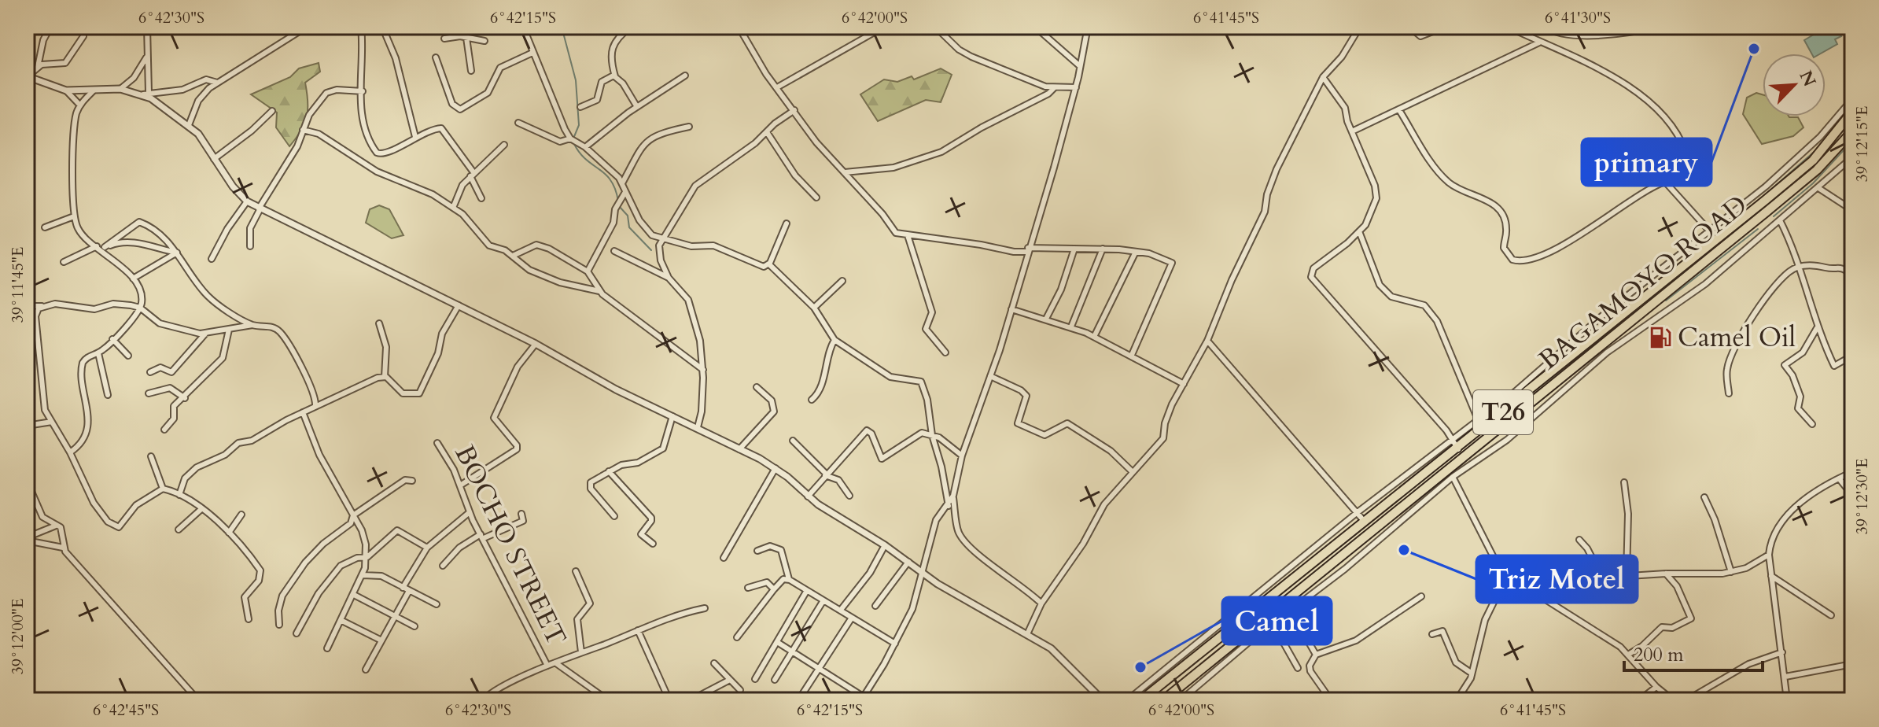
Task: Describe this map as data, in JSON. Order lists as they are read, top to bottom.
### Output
{
  "streets": {
    "highway": ["BAGAMOYO ROAD", "T26"],
    "street": ["BOCHO STREET"]
  },
  "places": {
    "other": ["primary", "Triz Motel", "Camel"],
    "fuel station": ["Camel Oil"]
  },
  "scale_bar": "200 m",
  "north": "top right",
  "coordinates": [
    "6°42'30\"S",
    "6°42'15\"S",
    "6°42'00\"S",
    "6°41'45\"S",
    "6°41'30\"S",
    "39°12'15\"E",
    "39°11'45\"E",
    "39°12'30\"E",
    "39°12'00\"E",
    "6°42'45\"S"
  ]
}
